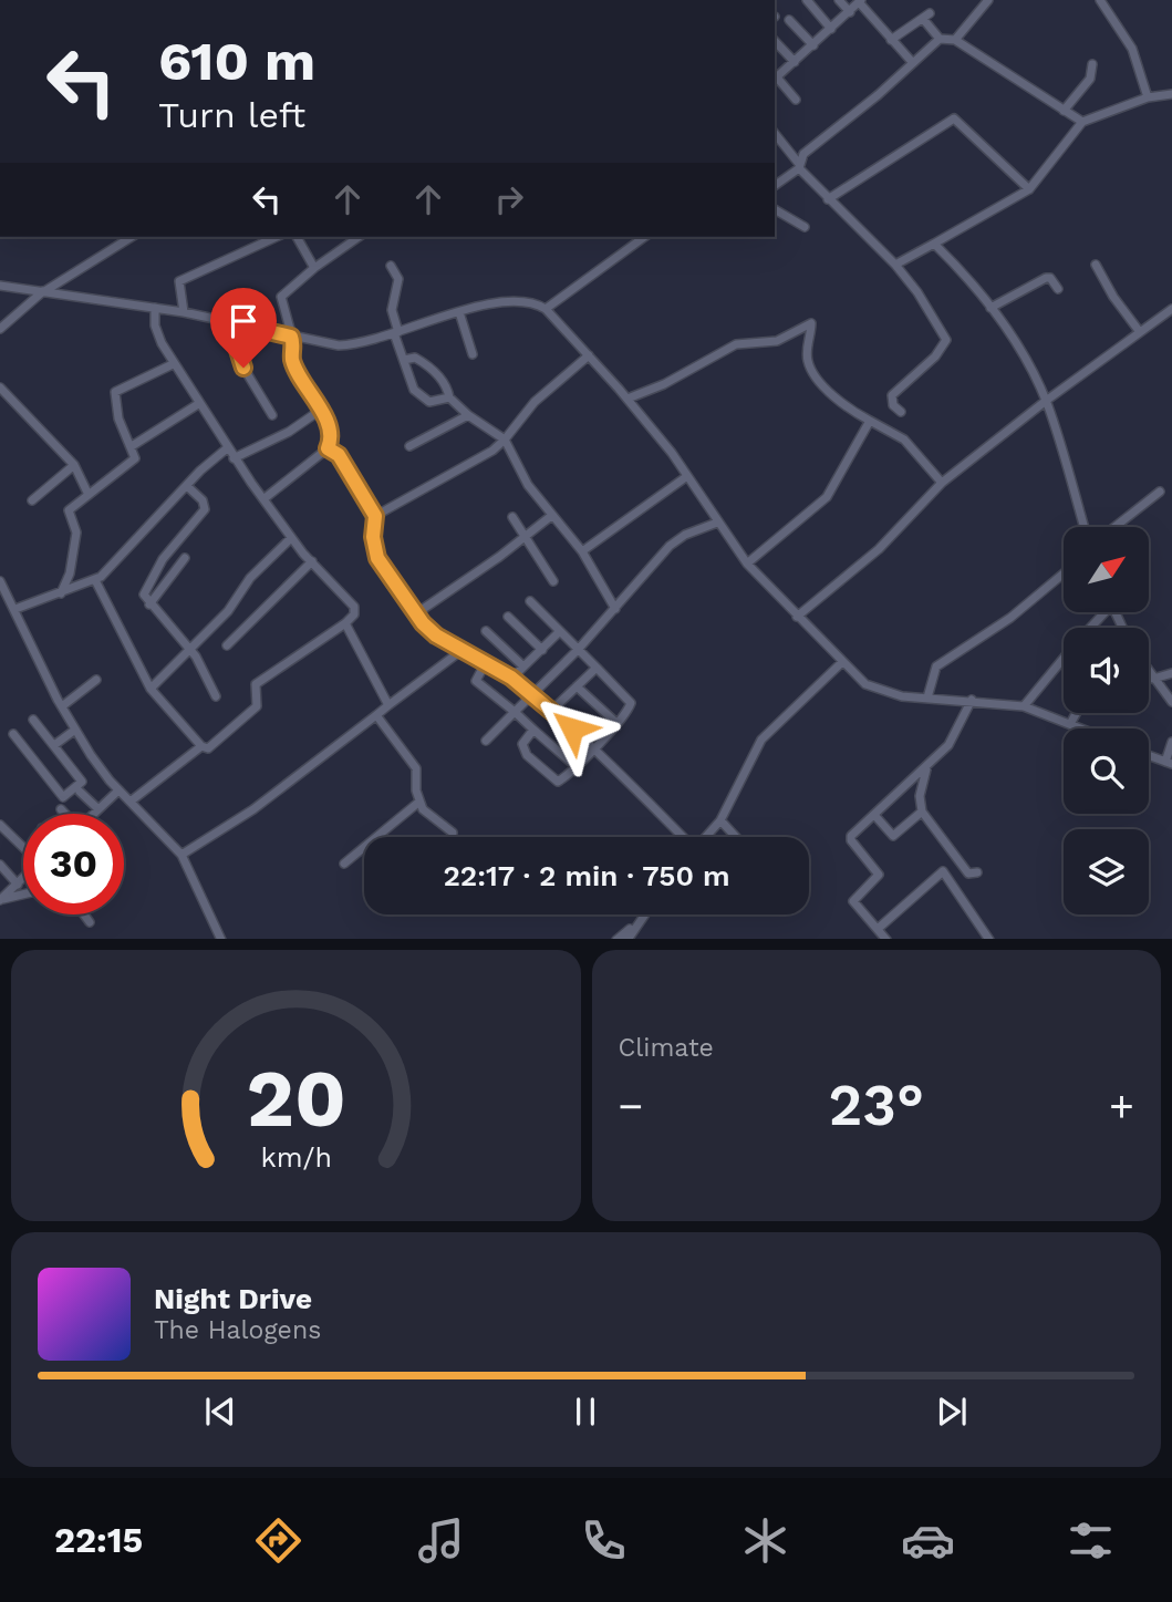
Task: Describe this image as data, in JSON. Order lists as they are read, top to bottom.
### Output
{
  "north": "top right",
  "page": {
    "turn": ["610 m", "Turn left"],
    "limit": "30",
    "trip": "22:17 · 2 min · 750 m",
    "tile": "Climate",
    "heat": ["−", "23°", "+"],
    "song": ["Night Drive", "The Halogens"],
    "tabs": "22:15",
    "gauge": ["20", "km/h"]
  }
}
